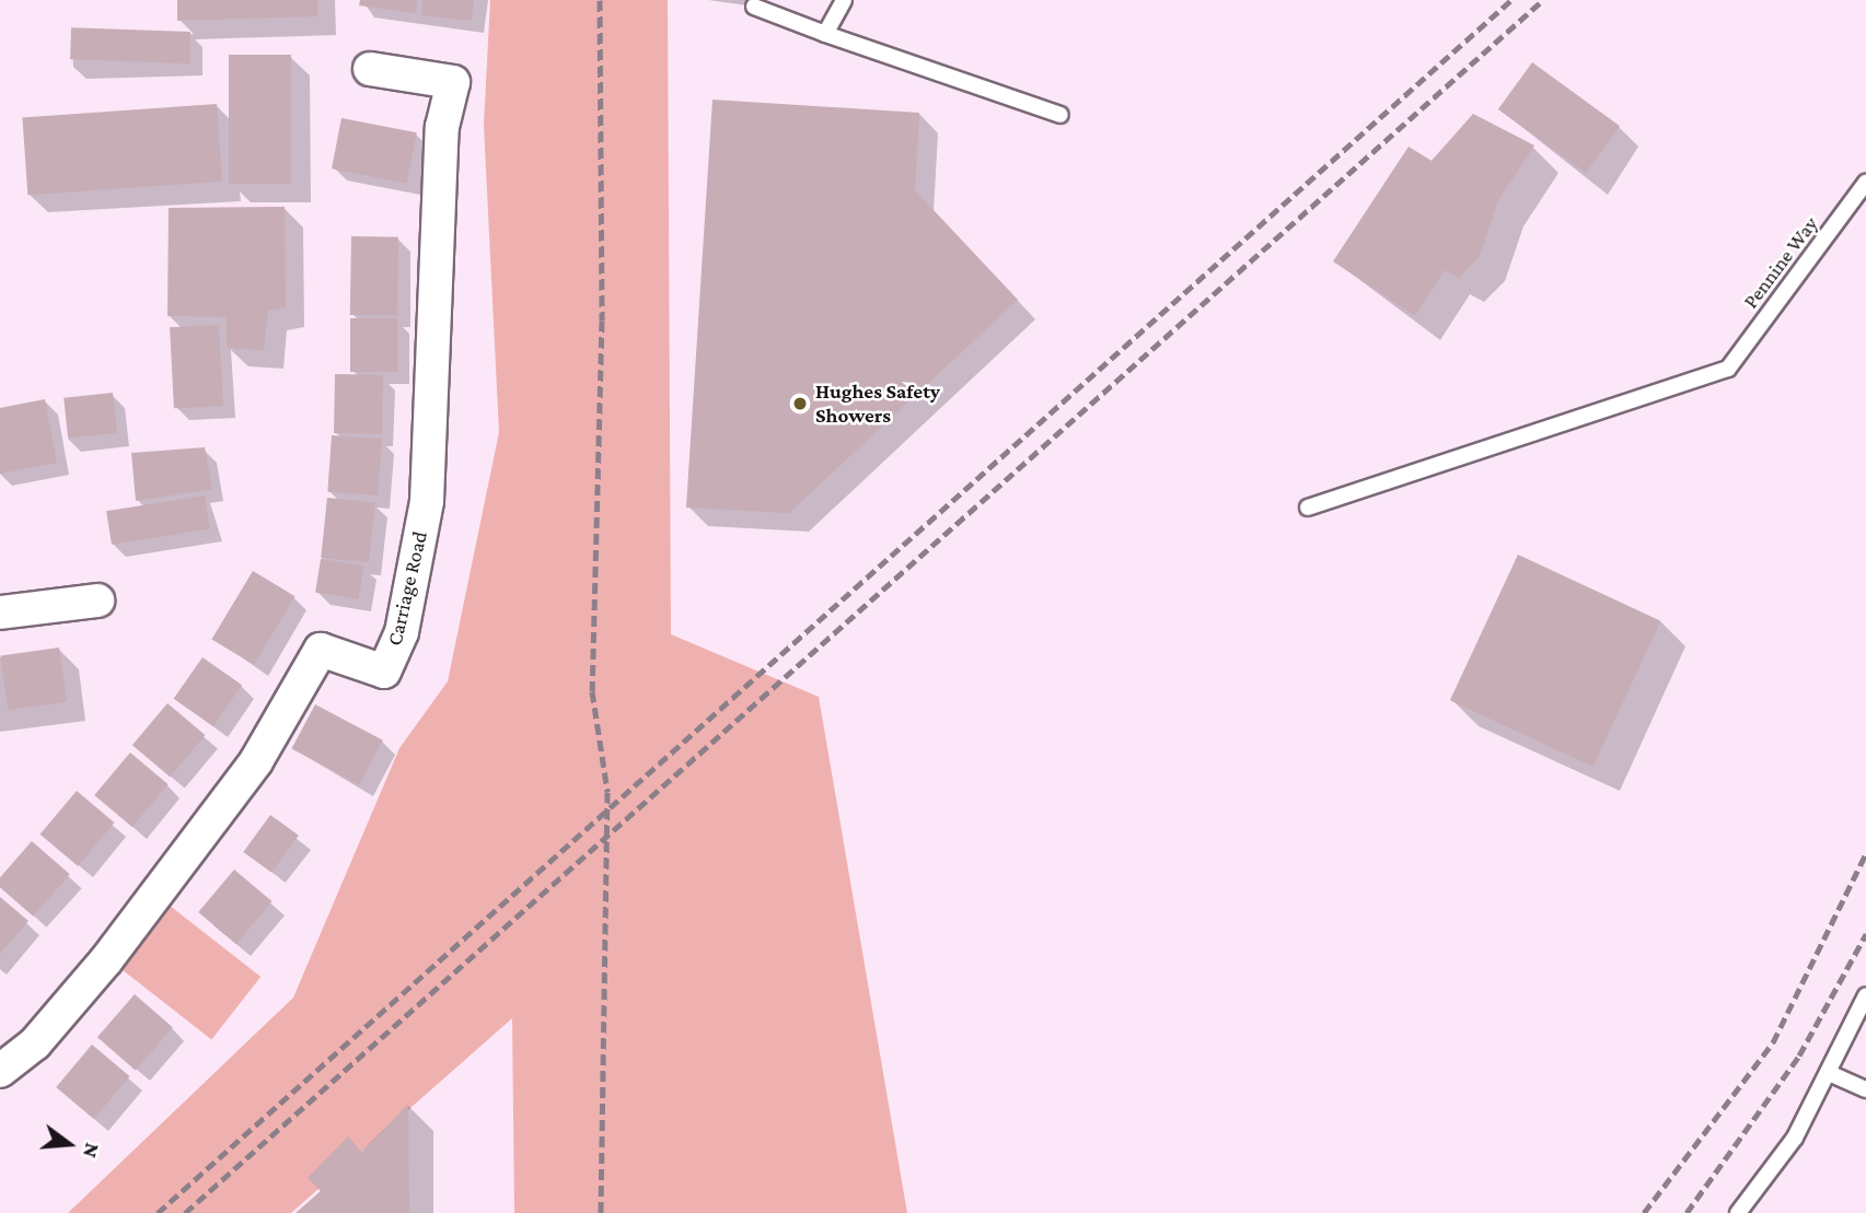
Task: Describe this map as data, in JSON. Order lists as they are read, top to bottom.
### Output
{
  "streets": {
    "street": ["Carriage Road"],
    "lane": ["Pennine Way"]
  },
  "places": ["Hughes Safety Showers"],
  "north": "right"
}
